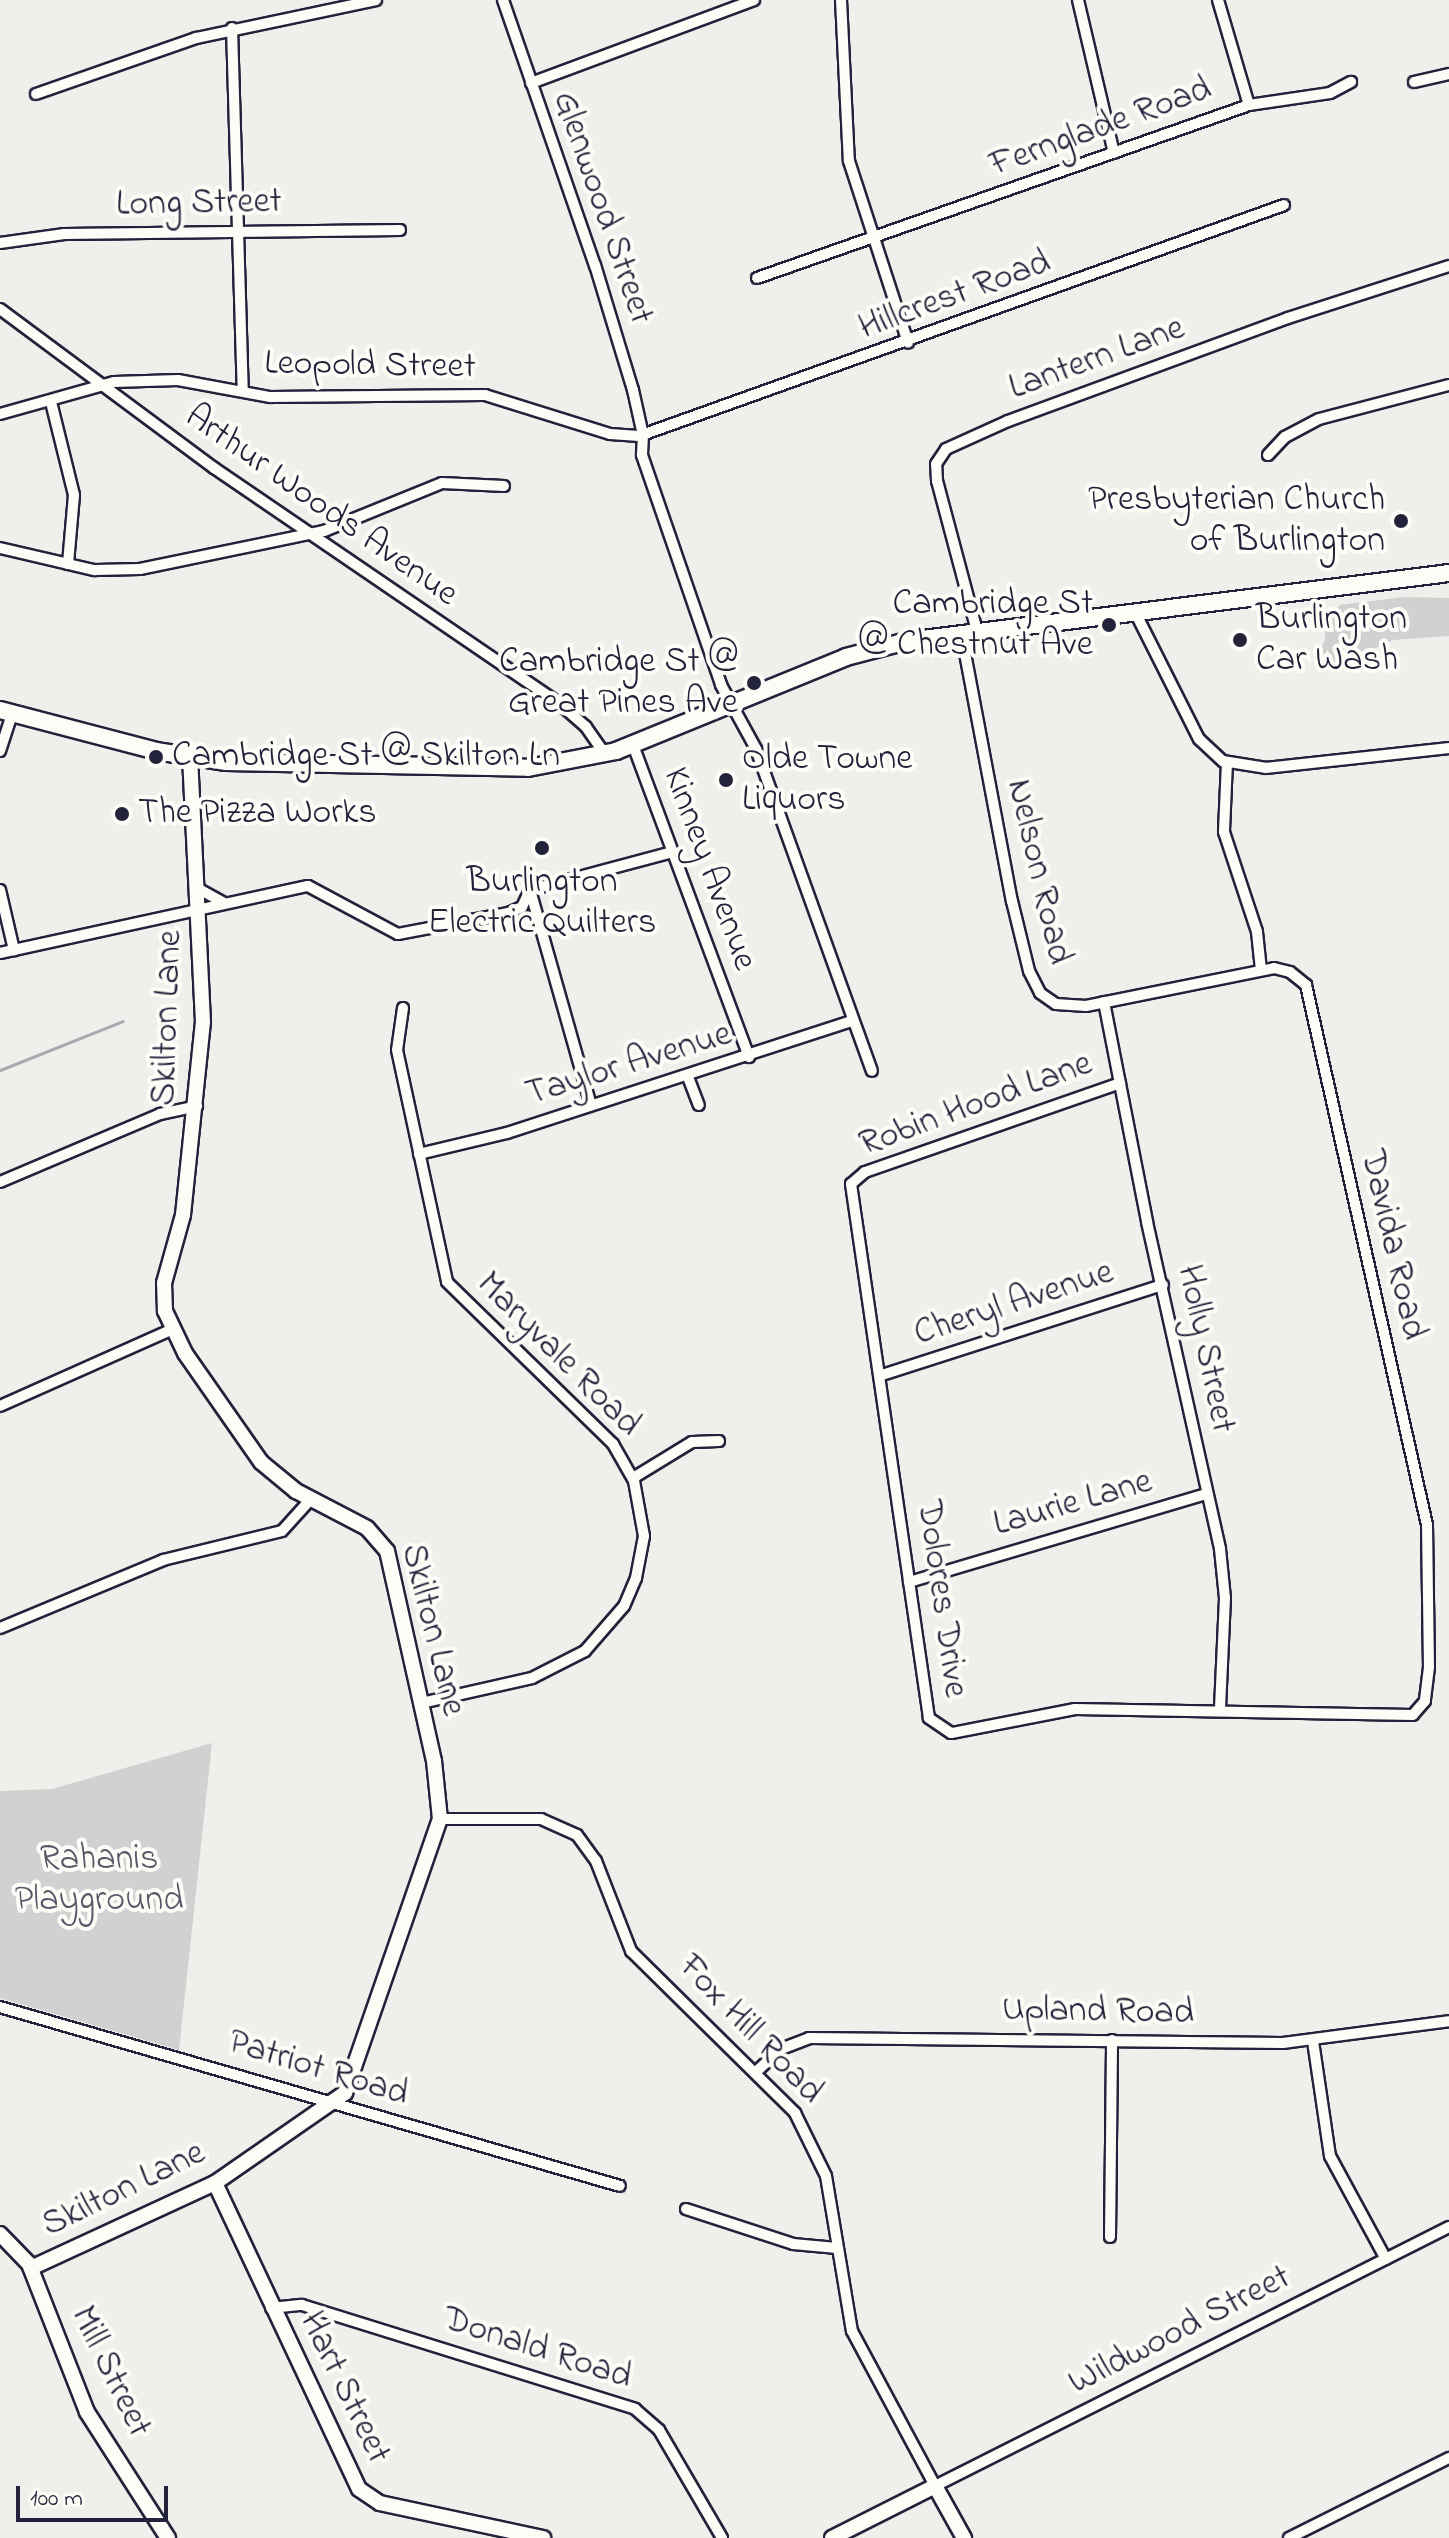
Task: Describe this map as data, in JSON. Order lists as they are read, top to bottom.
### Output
{
  "streets": {
    "street": [
      "Fernglade Road",
      "Long Street",
      "Glenwood Street",
      "Hillcrest Road",
      "Lantern Lane",
      "Leopold Street",
      "Arthur Woods Avenue",
      "Kinney Avenue",
      "Nelson Road",
      "Skilton Lane",
      "Taylor Avenue",
      "Robin Hood Lane",
      "Davida Road",
      "Cheryl Avenue",
      "Holly Street",
      "Maryvale Road",
      "Laurie Lane",
      "Dolores Drive",
      "Upland Road",
      "Fox Hill Road",
      "Patriot Road",
      "Wildwood Street",
      "Donald Road",
      "Mill Street",
      "Hart Street"
    ]
  },
  "crossings": [
    ["Glenwood Street", "Hillcrest Road"],
    ["Glenwood Street", "Leopold Street"],
    ["Glenwood Street", "Taylor Avenue"],
    ["Hillcrest Road", "Leopold Street"],
    ["Lantern Lane", "Nelson Road"],
    ["Leopold Street", "Arthur Woods Avenue"],
    ["Kinney Avenue", "Taylor Avenue"],
    ["Nelson Road", "Davida Road"],
    ["Nelson Road", "Holly Street"],
    ["Skilton Lane", "Maryvale Road"],
    ["Skilton Lane", "Fox Hill Road"],
    ["Skilton Lane", "Patriot Road"],
    ["Skilton Lane", "Mill Street"],
    ["Skilton Lane", "Hart Street"],
    ["Taylor Avenue", "Maryvale Road"],
    ["Robin Hood Lane", "Holly Street"],
    ["Robin Hood Lane", "Dolores Drive"],
    ["Davida Road", "Dolores Drive"],
    ["Cheryl Avenue", "Holly Street"],
    ["Cheryl Avenue", "Dolores Drive"],
    ["Holly Street", "Laurie Lane"],
    ["Holly Street", "Dolores Drive"],
    ["Laurie Lane", "Dolores Drive"],
    ["Upland Road", "Fox Hill Road"],
    ["Fox Hill Road", "Wildwood Street"],
    ["Donald Road", "Hart Street"]
  ],
  "parks": ["Rahanis Playground"],
  "places": [
    "Presbyterian Church of Burlington",
    "Cambridge St @ Chestnut Ave",
    "Burlington Car Wash",
    "Cambridge St @ Great Pines Ave",
    "Cambridge St @ Skilton Ln",
    "Olde Towne Liquors",
    "The Pizza Works",
    "Burlington Electric Quilters"
  ],
  "scale_bar": "100 m"
}
